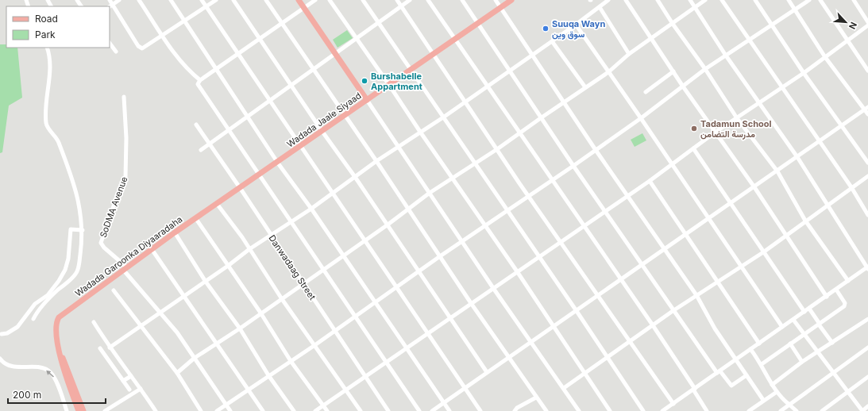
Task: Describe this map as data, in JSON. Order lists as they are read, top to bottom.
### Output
{
  "streets": {
    "main road": ["Wadada Jaale Siyaad", "Wadada Garoonka Diyaaradaha"],
    "street": ["SoDMA Avenue", "Danwadaag Street"]
  },
  "crossings": [
    ["Wadada Jaale Siyaad", "Wadada Garoonka Diyaaradaha"],
    ["Wadada Jaale Siyaad", "Danwadaag Street"],
    ["SoDMA Avenue", "Wadada Garoonka Diyaaradaha"],
    ["Wadada Garoonka Diyaaradaha", "Danwadaag Street"]
  ],
  "places": ["Suuqa Wayn سوق وين", "Burshabelle Appartment", "Tadamun School مدرسة التضامن"],
  "legend": ["Road", "Park"],
  "scale_bar": "200 m",
  "north": "bottom right"
}
